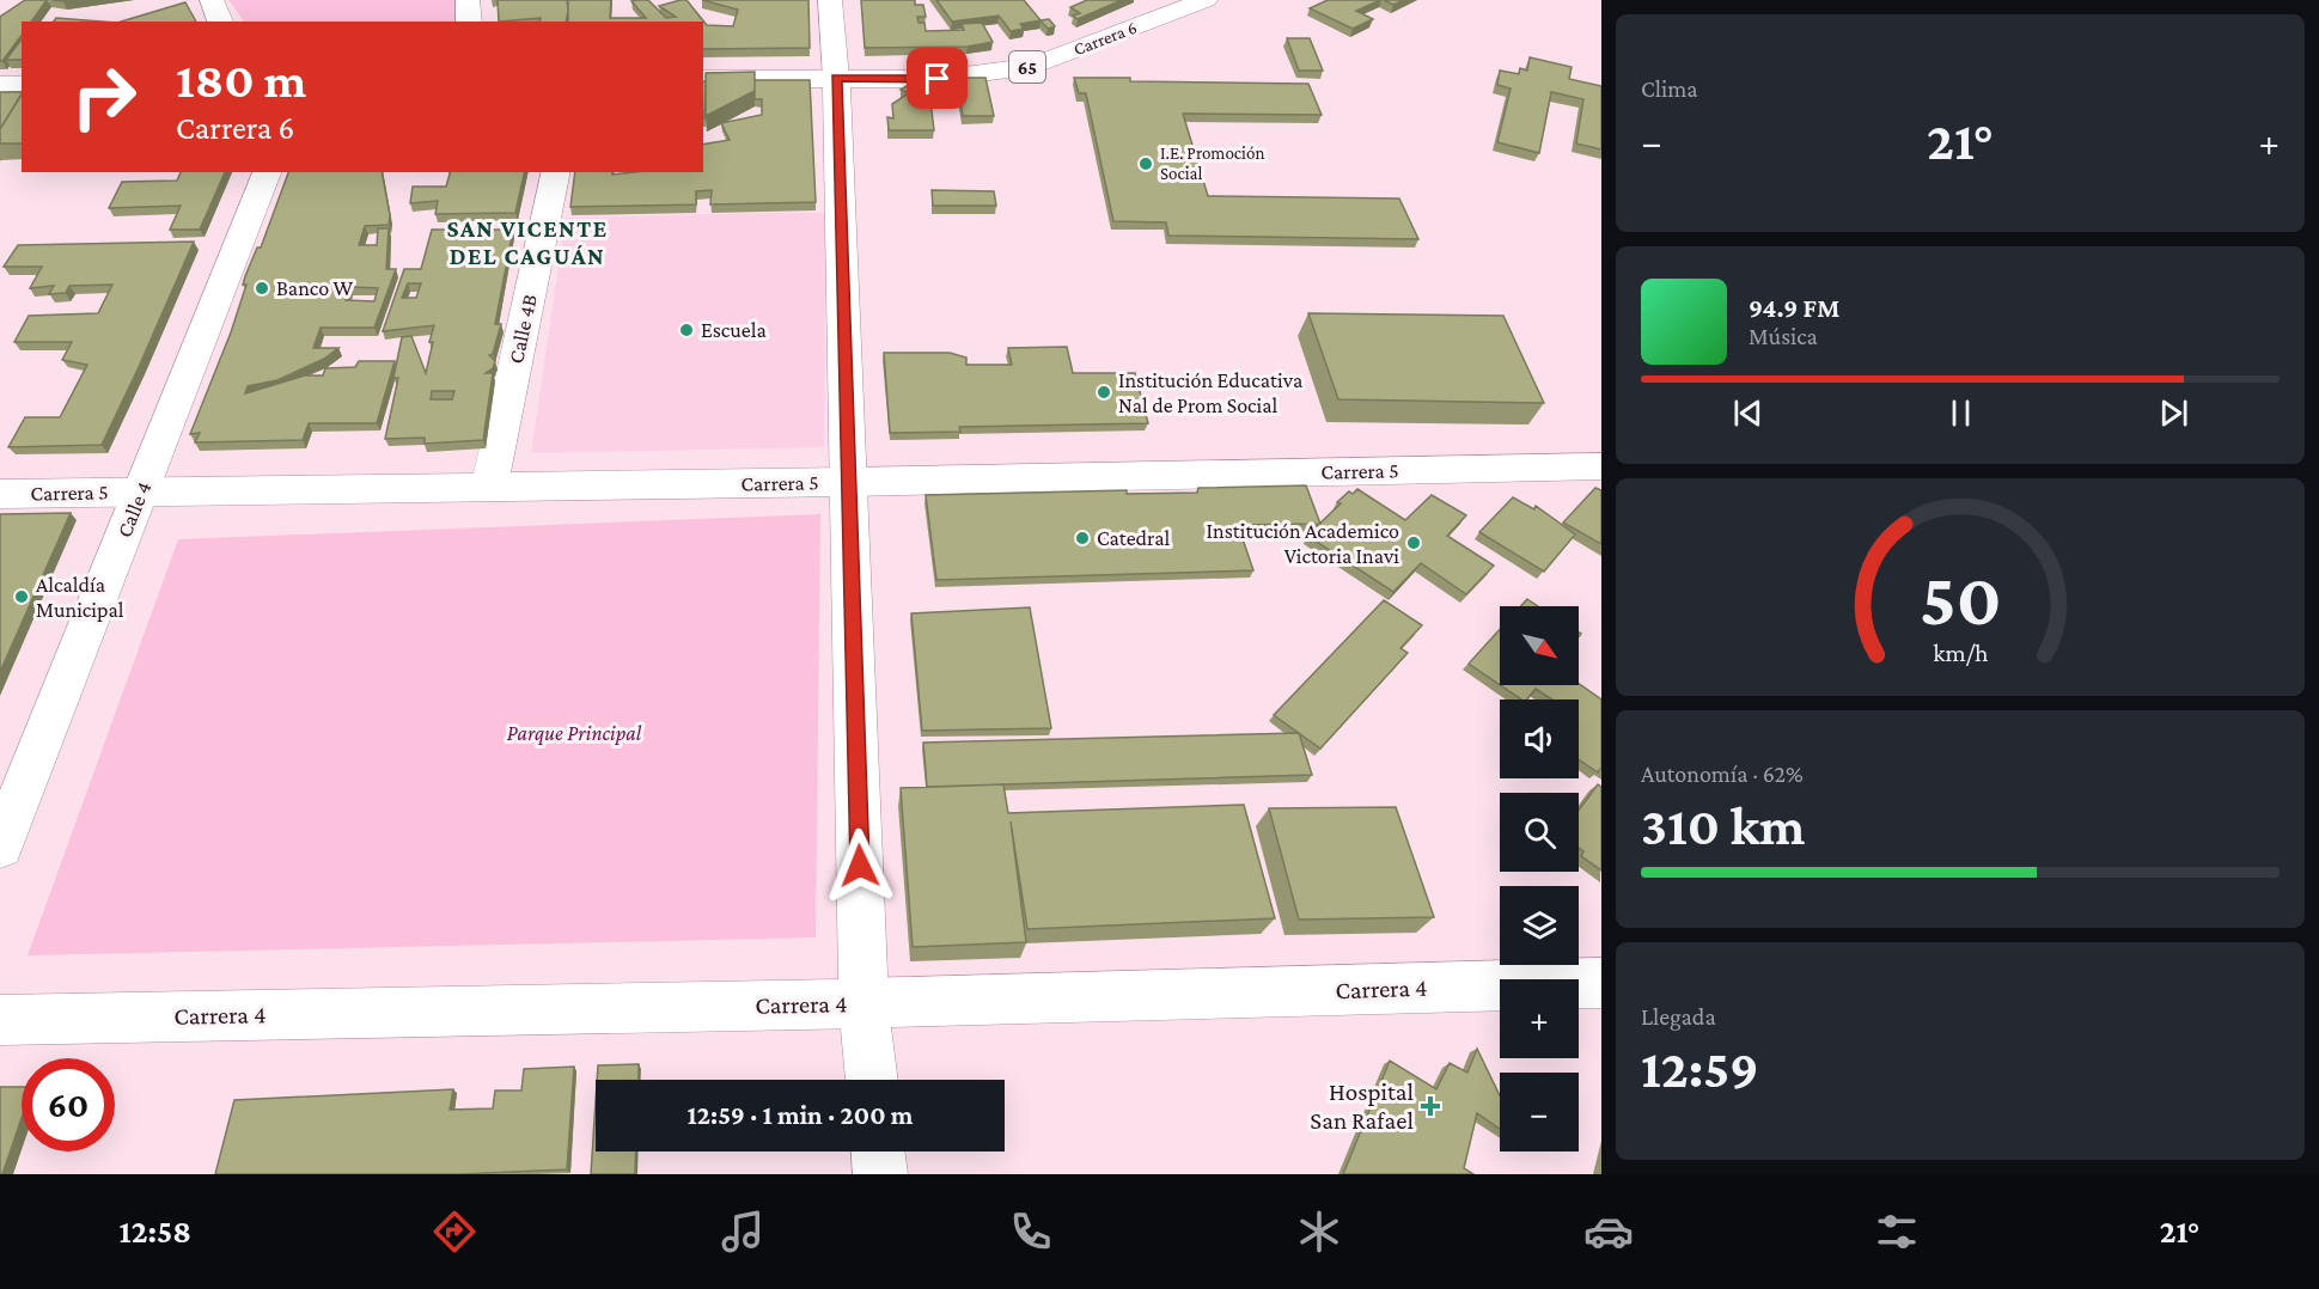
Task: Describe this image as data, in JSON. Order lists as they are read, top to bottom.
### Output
{
  "streets": {
    "main road": [
      "Carrera 6",
      "65",
      "Calle 4B",
      "Carrera 5",
      "Calle 4",
      "Carrera 4"
    ]
  },
  "crossings": [
    ["Calle 4B", "Carrera 5"],
    ["Carrera 5", "Calle 4"]
  ],
  "districts": ["SAN VICENTE DEL CAGUÁN"],
  "parks": ["Parque Principal"],
  "places": {
    "other": [
      "I.E. Promoción Social",
      "Banco W",
      "Escuela",
      "Institución Educativa Nal de Prom Social",
      "Catedral",
      "Institución Academico Victoria Inavi",
      "Alcaldía Municipal"
    ],
    "health": ["Hospital San Rafael"]
  },
  "north": "bottom right",
  "page": {
    "tile": [
      "Clima",
      ["Autonomía · 62%", "310 km"],
      ["Llegada", "12:59"]
    ],
    "turn": ["180 m", "Carrera 6"],
    "heat": ["−", "21°", "+"],
    "song": ["94.9 FM", "Música"],
    "map_buttons": ["+", "−"],
    "limit": "60",
    "trip": "12:59 · 1 min · 200 m",
    "tabs": ["12:58", "21°"],
    "gauge": ["50", "km/h"]
  }
}
